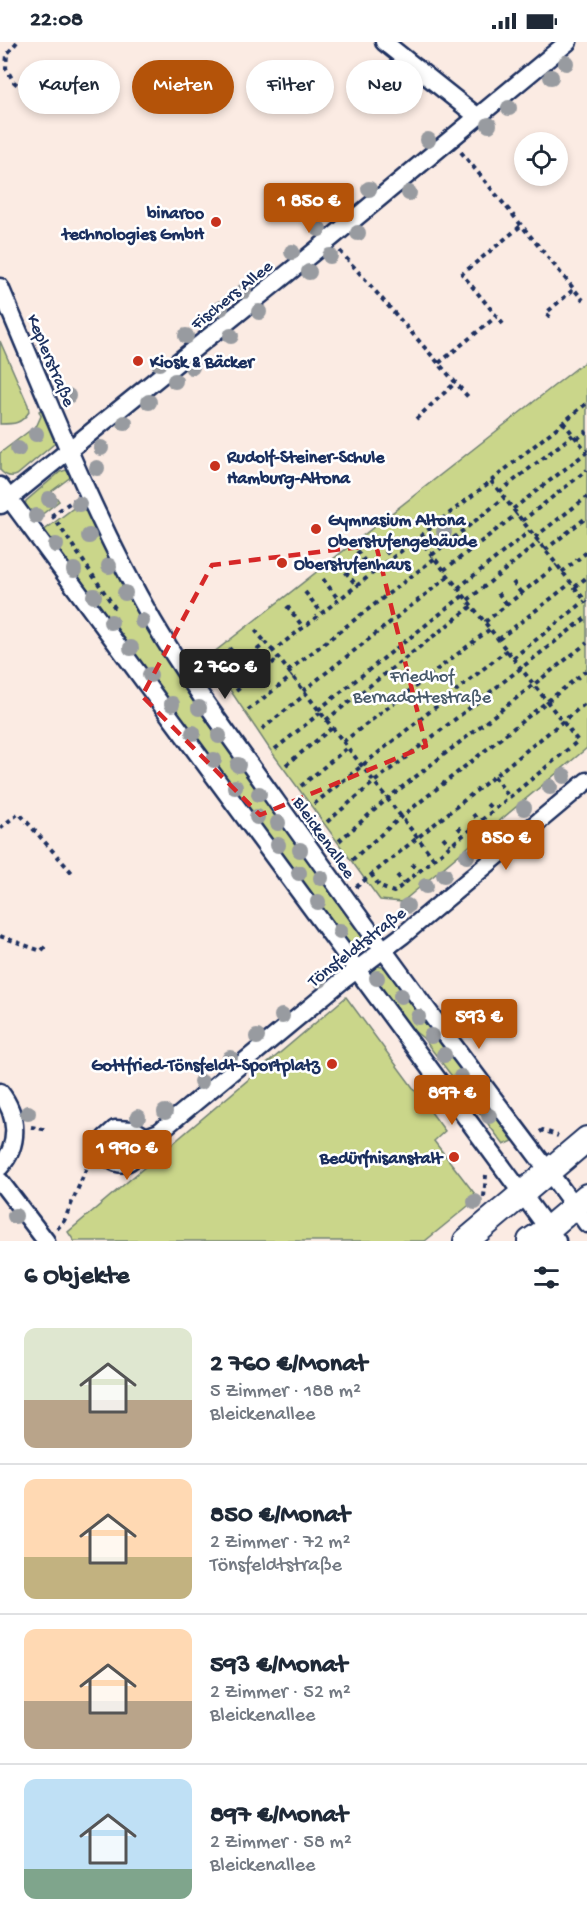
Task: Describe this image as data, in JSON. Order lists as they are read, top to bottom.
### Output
{
  "streets": {
    "street": [
      "Fischers Allee",
      "Keplerstraße",
      "Bleickenallee",
      "Tönsfeldtstraße"
    ]
  },
  "crossings": [
    ["Fischers Allee", "Keplerstraße"],
    ["Fischers Allee", "Bleickenallee"],
    ["Keplerstraße", "Bleickenallee"],
    ["Bleickenallee", "Tönsfeldtstraße"]
  ],
  "parks": ["Friedhof Bernadottestraße"],
  "places": [
    "binaroo technologies GmbH",
    "Kiosk & Bäcker",
    "Rudolf-Steiner-Schule Hamburg-Altona",
    "Gymnasium Altona Oberstufengebäude",
    "Oberstufenhaus",
    "Gottfried-Tönsfeldt-Sportplatz",
    "Bedürfnisanstalt"
  ],
  "page": {
    "status": "22:08",
    "chip": [
      "Kaufen",
      "Mieten",
      "Filter",
      "Neu"
    ],
    "price": [
      "1 850 €",
      "2 760 €",
      "850 €",
      "593 €",
      "897 €",
      "1 990 €"
    ],
    "heading": "6 Objekte",
    "list": [
      {
        "name": "2 760 €/Monat",
        "note": "5 Zimmer · 188 m² · Bleickenallee"
      },
      {
        "name": "850 €/Monat",
        "note": "2 Zimmer · 72 m² · Tönsfeldtstraße"
      },
      {
        "name": "593 €/Monat",
        "note": "2 Zimmer · 52 m² · Bleickenallee"
      },
      {
        "name": "897 €/Monat",
        "note": "2 Zimmer · 58 m² · Bleickenallee"
      }
    ]
  }
}
